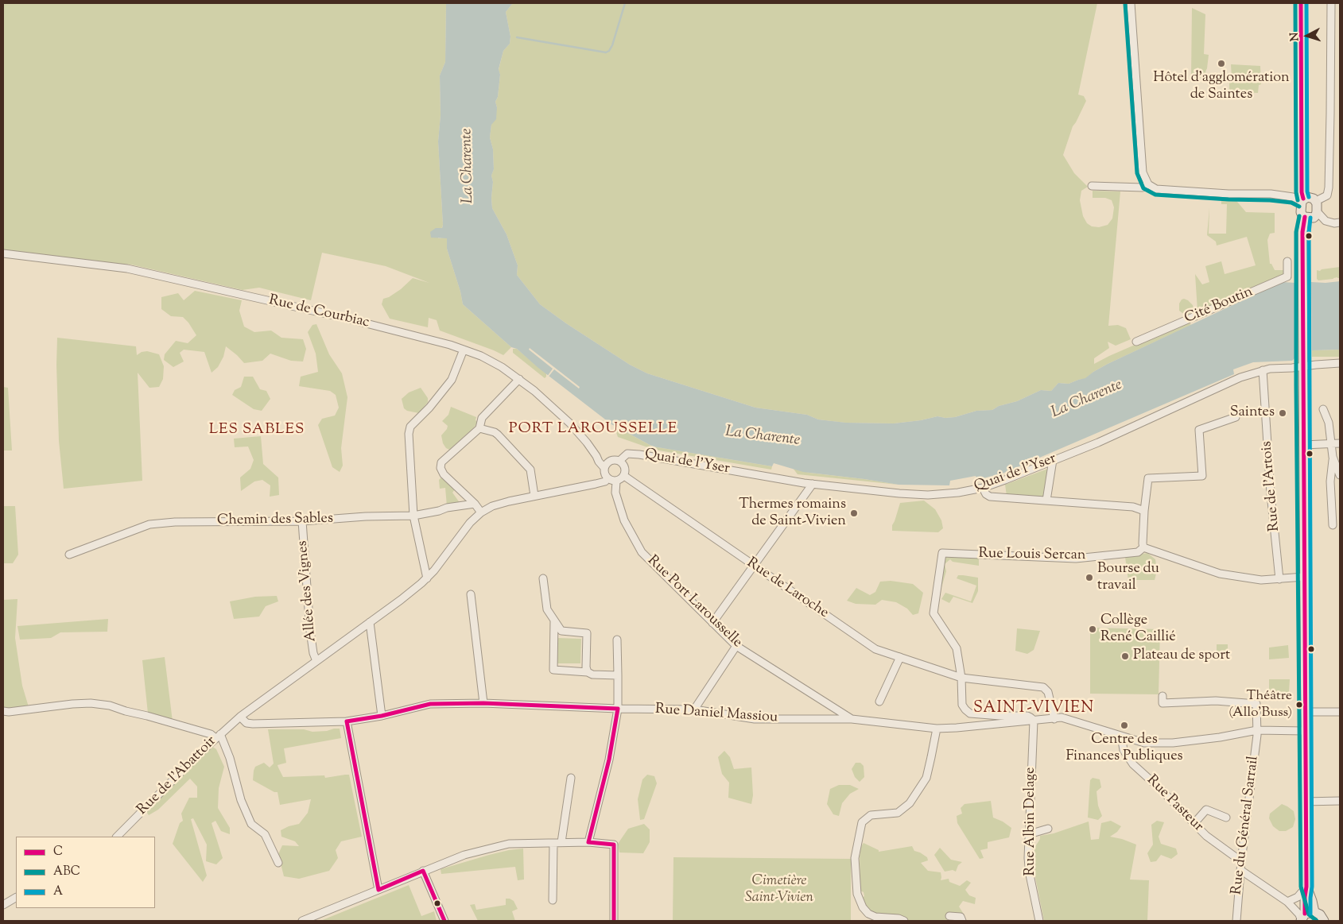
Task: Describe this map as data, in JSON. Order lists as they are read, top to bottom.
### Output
{
  "streets": {
    "street": [
      "Cité Boutin",
      "Rue de Courbiac",
      "Quai de l'Yser",
      "Rue de l'Artois",
      "Chemin des Sables",
      "Rue Louis Sercan",
      "Rue de Laroche",
      "Allée des Vignes",
      "Rue Port Larousselle",
      "Rue Daniel Massiou",
      "Rue de l'Abattoir",
      "Rue Pasteur",
      "Rue Albin Delage",
      "Rue du Général Sarrail"
    ]
  },
  "crossings": [
    ["Rue de Courbiac", "Quai de l'Yser"],
    ["Rue de Courbiac", "Rue de Laroche"],
    ["Rue de Courbiac", "Rue Port Larousselle"],
    ["Rue de Courbiac", "Rue de l'Abattoir"],
    ["Quai de l'Yser", "Rue de l'Artois"],
    ["Quai de l'Yser", "Rue de Laroche"],
    ["Quai de l'Yser", "Rue Port Larousselle"],
    ["Quai de l'Yser", "Rue de l'Abattoir"],
    ["Chemin des Sables", "Allée des Vignes"],
    ["Rue Louis Sercan", "Rue de Laroche"],
    ["Rue de Laroche", "Rue Port Larousselle"],
    ["Rue de Laroche", "Rue Daniel Massiou"],
    ["Rue de Laroche", "Rue de l'Abattoir"],
    ["Allée des Vignes", "Rue de l'Abattoir"],
    ["Rue Port Larousselle", "Rue Daniel Massiou"],
    ["Rue Port Larousselle", "Rue de l'Abattoir"],
    ["Rue Daniel Massiou", "Rue de l'Abattoir"],
    ["Rue Daniel Massiou", "Rue Pasteur"],
    ["Rue Daniel Massiou", "Rue Albin Delage"],
    ["Rue Daniel Massiou", "Rue du Général Sarrail"],
    ["Rue Pasteur", "Rue du Général Sarrail"]
  ],
  "districts": ["PORT LAROUSSELLE", "LES SABLES", "SAINT-VIVIEN"],
  "water": ["La Charente"],
  "parks": ["Cimetière Saint-Vivien"],
  "places": [
    "Hôtel d'agglomération de Saintes",
    "Saintes",
    "Thermes romains de Saint-Vivien",
    "Bourse du travail",
    "Collège René Caillié",
    "Plateau de sport",
    "Théâtre (Allo'Buss)",
    "Centre des Finances Publiques"
  ],
  "lines": ["transit line C", "transit line ABC", "transit line A"],
  "legend": ["C", "ABC", "A"],
  "north": "left"
}
